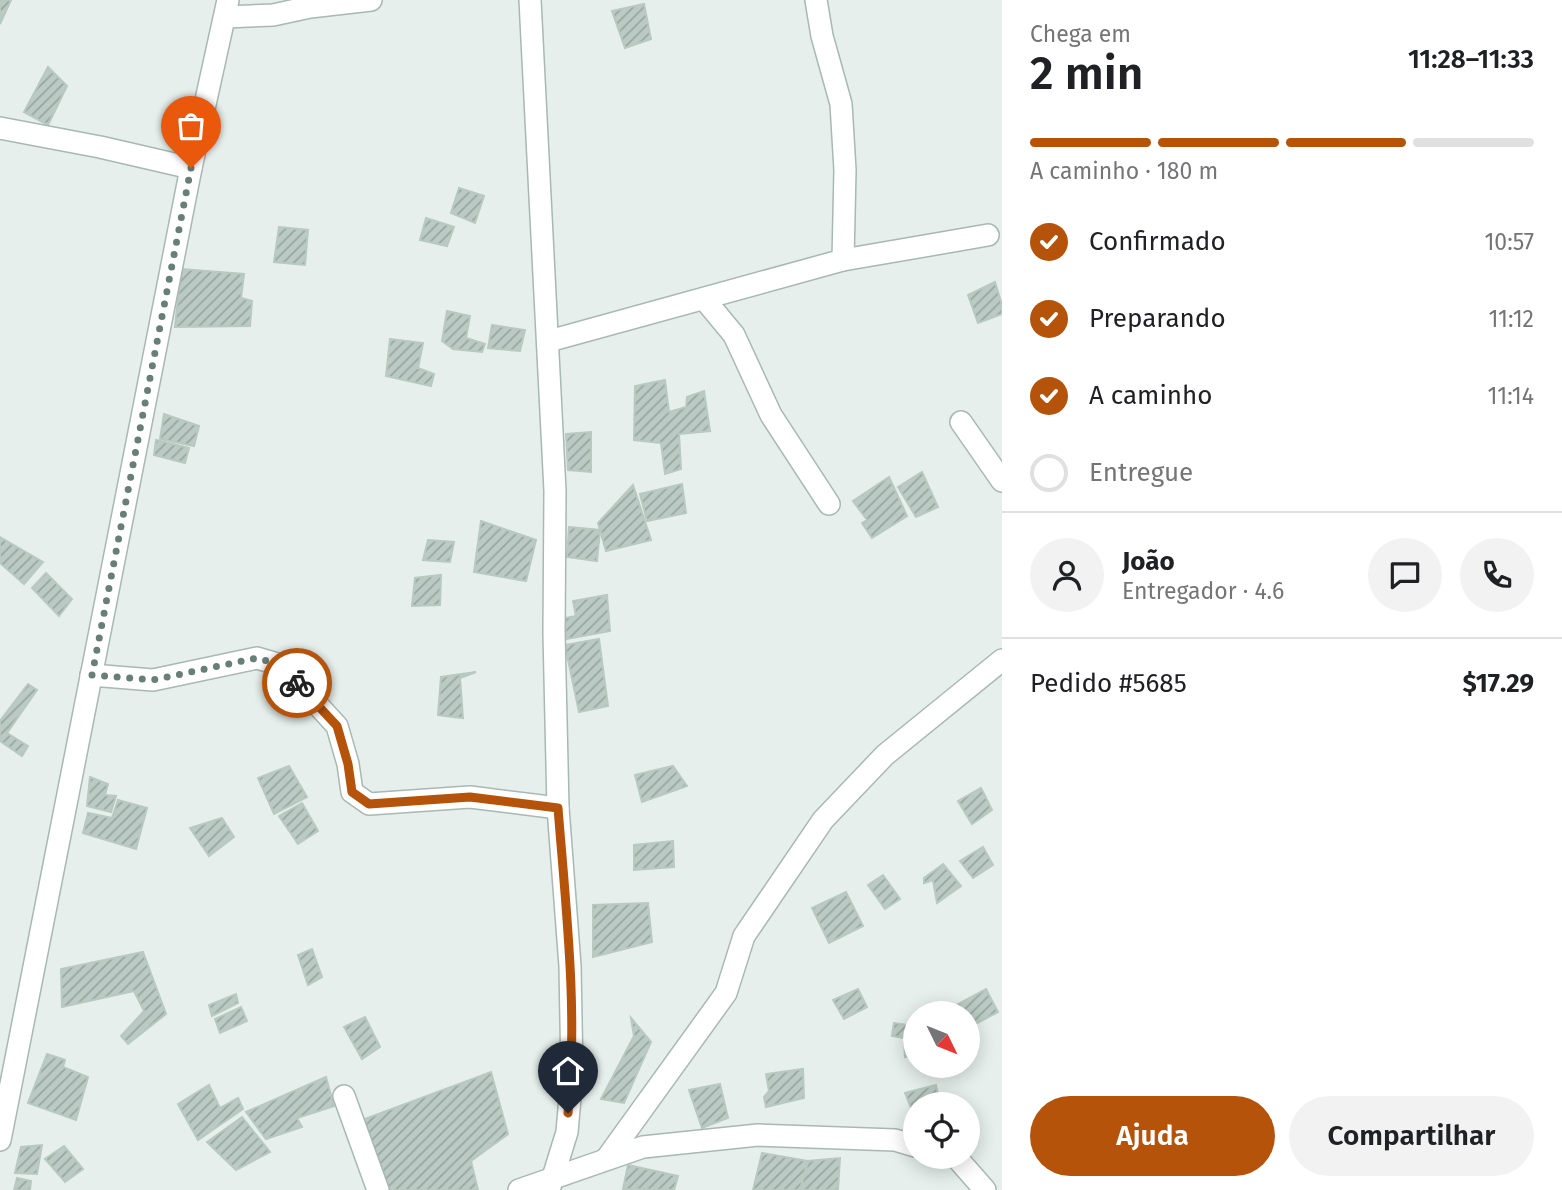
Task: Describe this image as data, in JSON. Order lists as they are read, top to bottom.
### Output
{
  "north": "bottom right",
  "page": {
    "heading": ["2 min", "Chega em", "11:28–11:33"],
    "panel": [
      "João",
      "Entregador · 4.6",
      "Pedido #5685",
      "$17.29"
    ],
    "bar": "A caminho · 180 m",
    "list": [
      ["Confirmado", "10:57"],
      ["Preparando", "11:12"],
      ["A caminho", "11:14"],
      "Entregue"
    ],
    "buttons": ["Ajuda", "Compartilhar"]
  }
}
